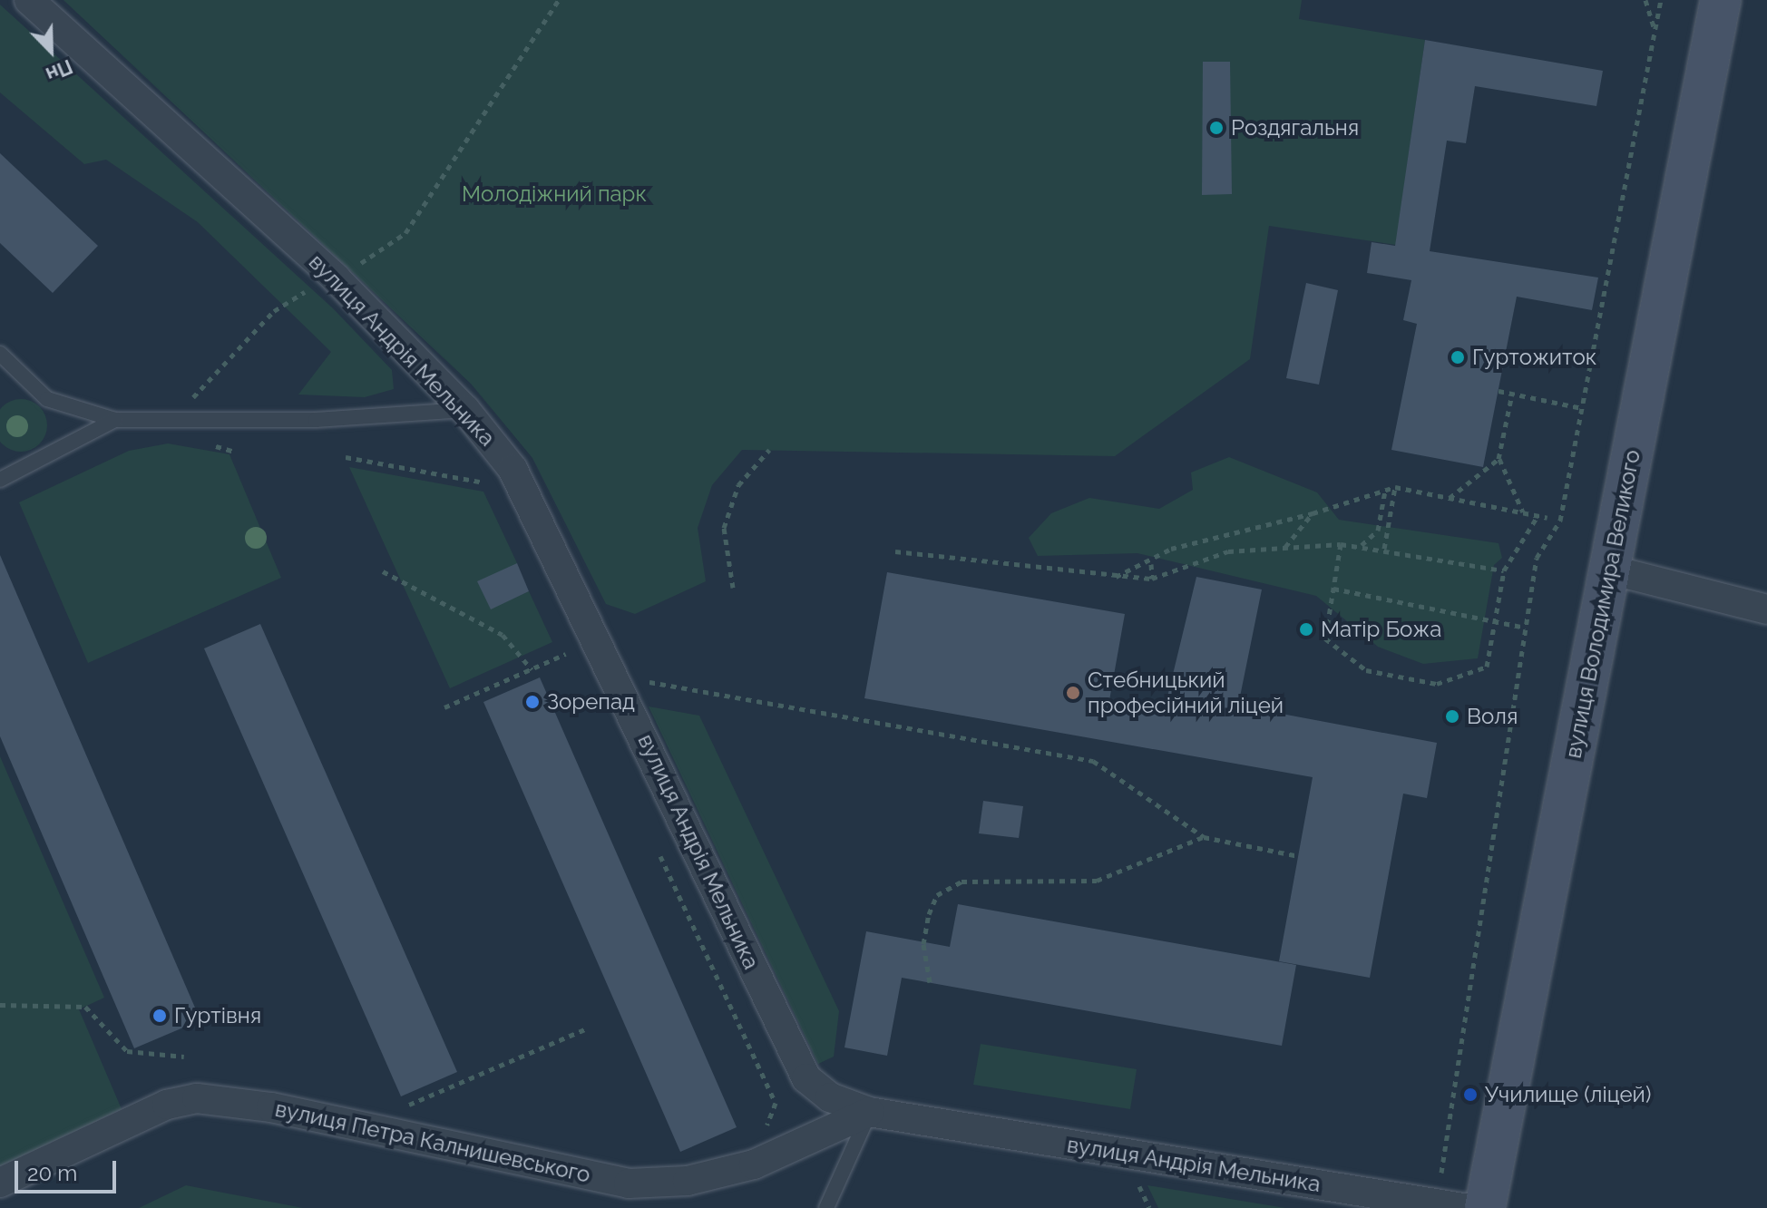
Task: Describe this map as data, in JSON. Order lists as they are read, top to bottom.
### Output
{
  "streets": {
    "street": ["вулиця Андрія Мельника", "вулиця Володимира Великого", "вулиця Петра Калнишевського"]
  },
  "crossings": [
    ["вулиця Андрія Мельника", "вулиця Петра Калнишевського"]
  ],
  "parks": ["Молодіжний парк"],
  "places": [
    "Роздягальня",
    "Гуртожиток",
    "Матір Божа",
    "Стебницький професійний ліцей",
    "Зорепад",
    "Воля",
    "Гуртівня",
    "Училище (ліцей)"
  ],
  "scale_bar": "20 m",
  "north": "bottom right"
}
